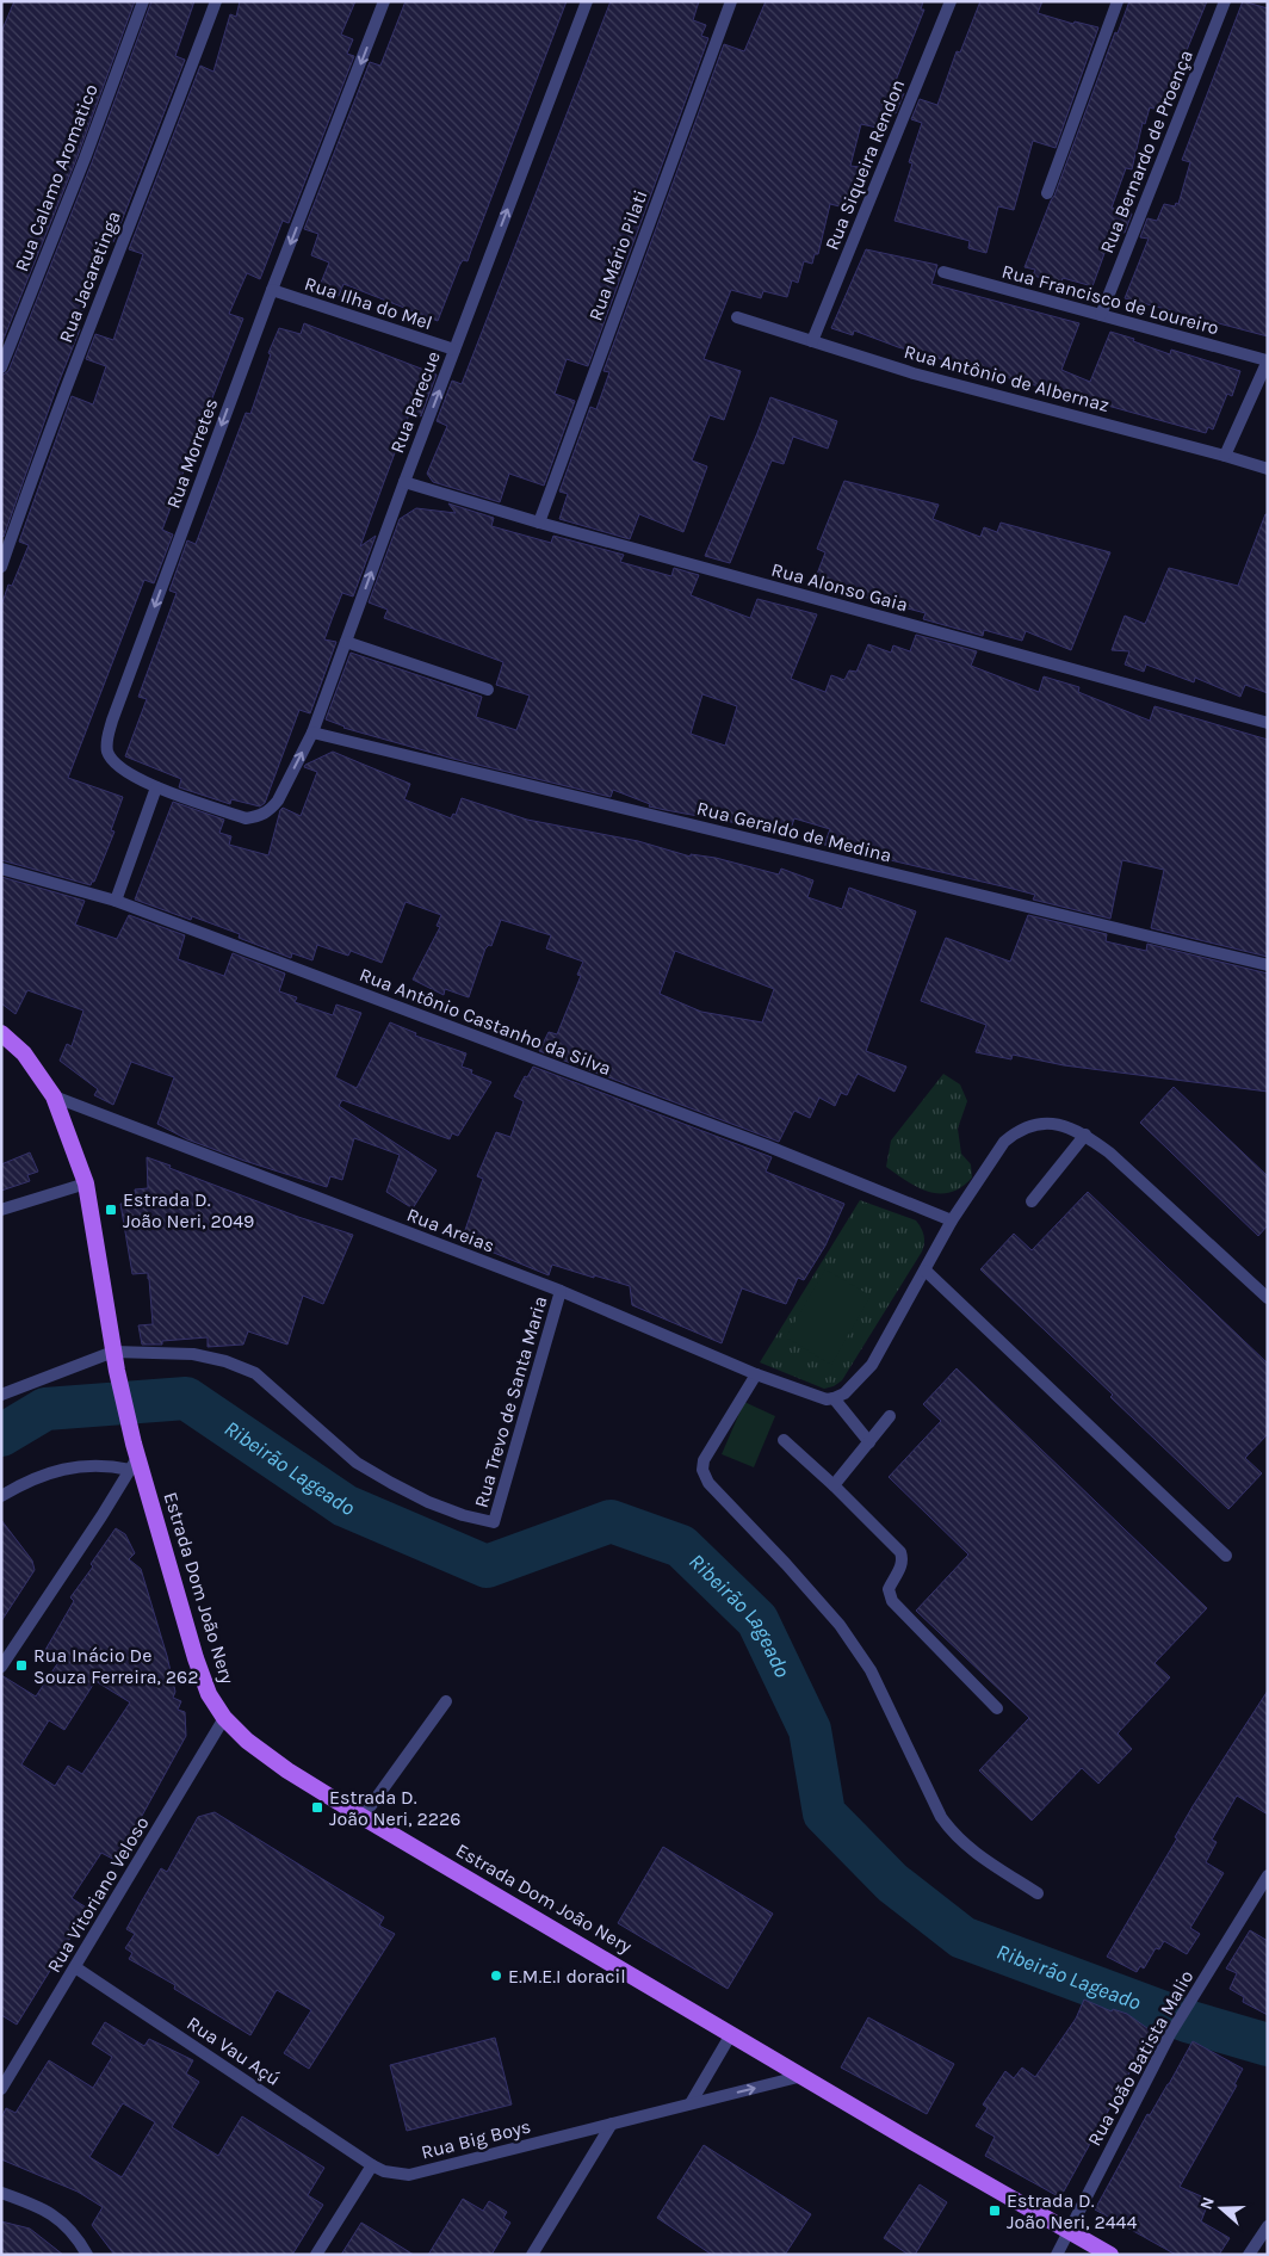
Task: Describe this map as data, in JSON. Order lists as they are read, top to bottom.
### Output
{
  "streets": {
    "main road": ["Estrada Dom João Nery"],
    "street": [
      "Rua Bernardo de Proença",
      "Rua Siqueira Rendon",
      "Rua Calamo Aromatico",
      "Rua Mário Pilati",
      "Rua Jacaretinga",
      "Rua Francisco de Loureiro",
      "Rua Ilha do Mel",
      "Rua Antônio de Albernaz",
      "Rua Parecue",
      "Rua Morretes",
      "Rua Alonso Gaia",
      "Rua Geraldo de Medina",
      "Rua Antônio Castanho da Silva",
      "Rua Areias",
      "Rua Trevo de Santa Maria",
      "Rua Vitoriano Veloso",
      "Rua Vau Açú",
      "Rua João Batista Malio",
      "Rua Big Boys"
    ]
  },
  "crossings": [
    ["Rua Bernardo de Proença", "Rua Francisco de Loureiro"],
    ["Rua Siqueira Rendon", "Rua Antônio de Albernaz"],
    ["Rua Mário Pilati", "Rua Alonso Gaia"],
    ["Rua Ilha do Mel", "Rua Parecue"],
    ["Rua Ilha do Mel", "Rua Morretes"],
    ["Rua Parecue", "Rua Morretes"],
    ["Rua Parecue", "Rua Alonso Gaia"],
    ["Rua Parecue", "Rua Geraldo de Medina"],
    ["Rua Areias", "Rua Trevo de Santa Maria"],
    ["Rua Areias", "Estrada Dom João Nery"],
    ["Rua Trevo de Santa Maria", "Estrada Dom João Nery"],
    ["Estrada Dom João Nery", "Rua Vitoriano Veloso"],
    ["Estrada Dom João Nery", "Rua João Batista Malio"],
    ["Estrada Dom João Nery", "Rua Big Boys"],
    ["Rua Vitoriano Veloso", "Rua Vau Açú"],
    ["Rua Vau Açú", "Rua Big Boys"]
  ],
  "one_way": ["Rua Parecue", "Rua Morretes"],
  "water": ["Ribeirão Lageado"],
  "places": {
    "transit": [
      "Estrada D. João Neri, 2049",
      "Rua Inácio De Souza Ferreira, 262",
      "Estrada D. João Neri, 2226",
      "Estrada D. João Neri, 2444"
    ],
    "other": ["E.M.E.I doracil"]
  },
  "north": "left"
}
